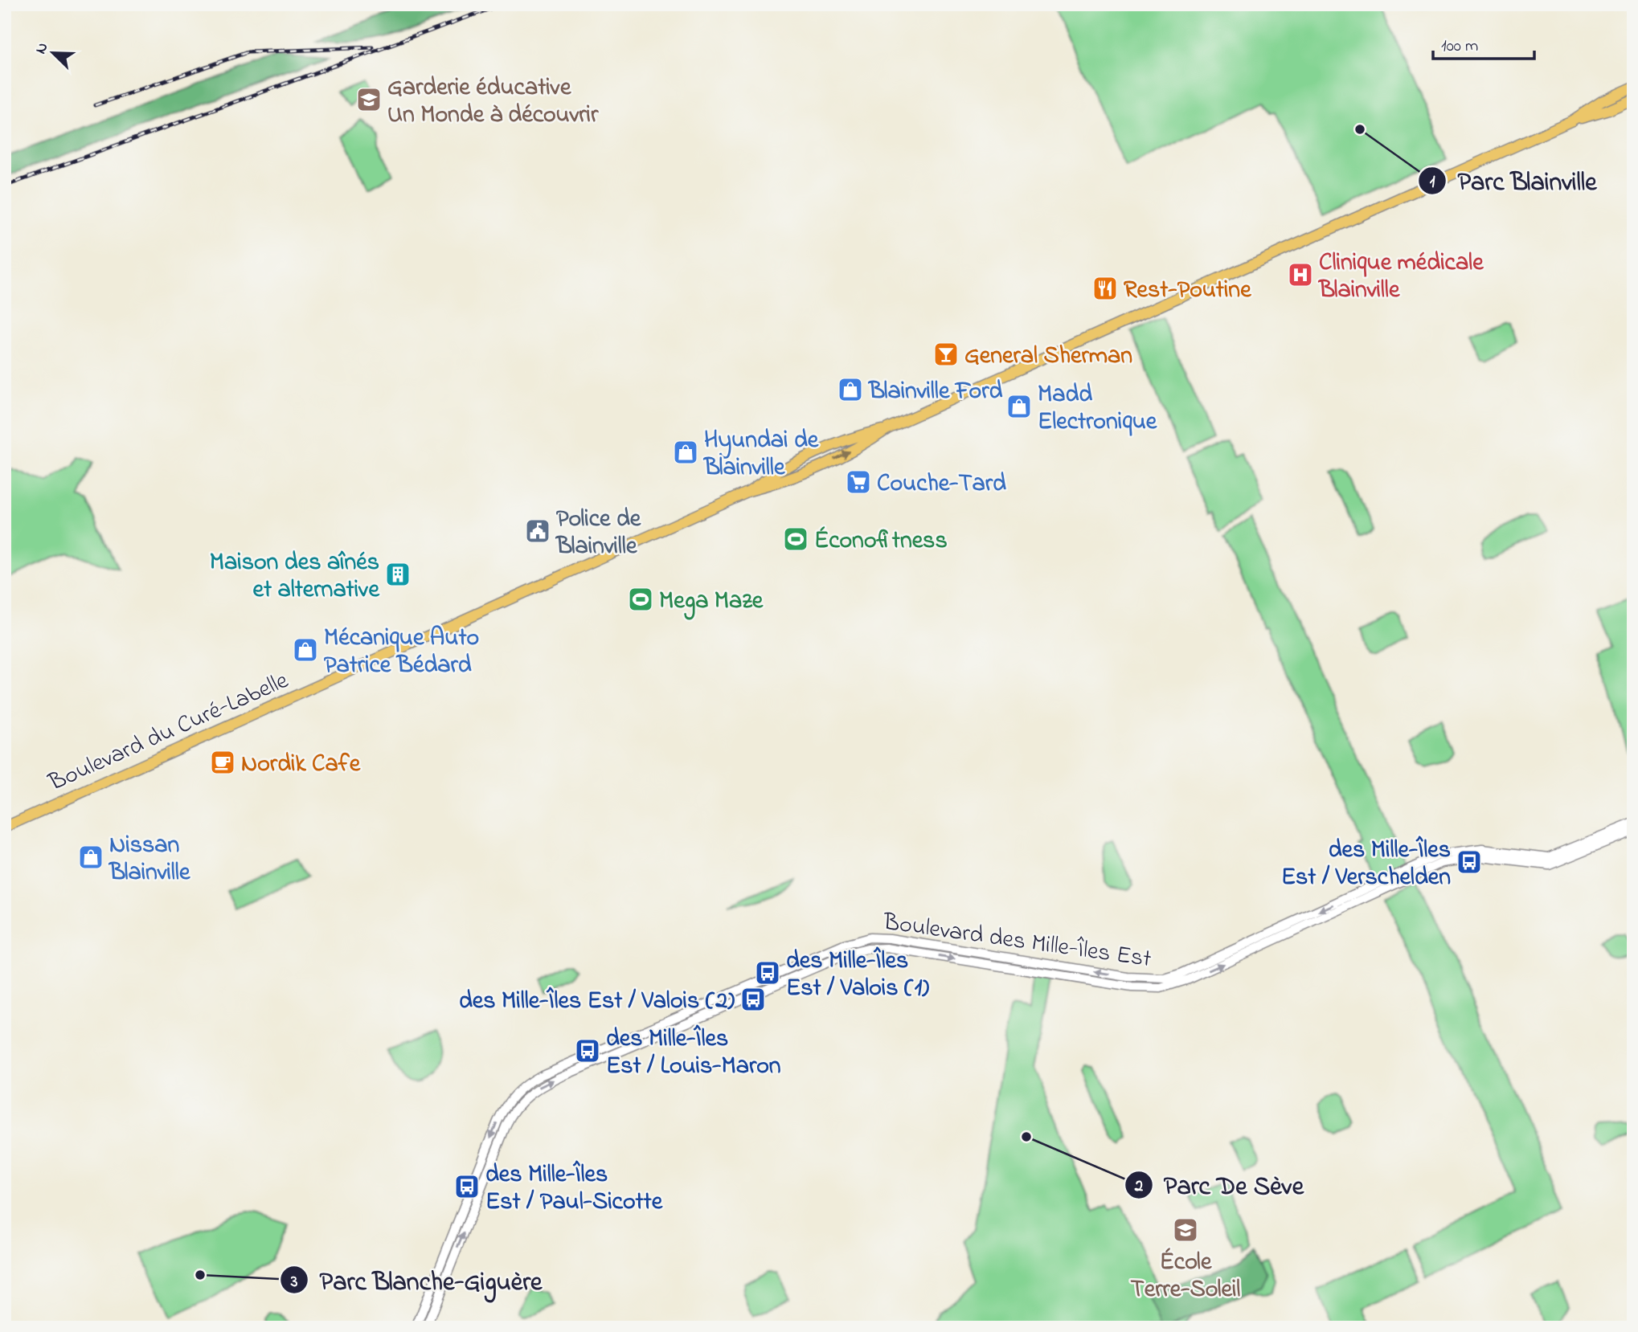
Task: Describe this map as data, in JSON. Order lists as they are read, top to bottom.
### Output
{
  "streets": {
    "main road": ["Boulevard du Curé-Labelle"],
    "street": ["Boulevard des Mille-Îles Est"]
  },
  "places": {
    "school or university": ["Garderie éducative Un Monde à découvrir", "École Terre-Soleil"],
    "other": ["Parc Blainville", "Parc De Sève", "Parc Blanche-Giguère"],
    "hospital": ["Clinique médicale Blainville"],
    "restaurant": ["Rest-Poutine"],
    "bar": ["General Sherman"],
    "shop": [
      "Blainville Ford",
      "Madd Electronique",
      "Hyundai de Blainville",
      "Mécanique Auto Patrice Bédard",
      "Nissan Blainville"
    ],
    "supermarket": ["Couche-Tard"],
    "public building": ["Police de Blainville"],
    "sports": ["Éconofitness", "Mega Maze"],
    "building": ["Maison des aînés et alternative"],
    "cafe": ["Nordik Cafe"],
    "bus stop": [
      "des Mille-Îles Est / Verschelden",
      "des Mille-Îles Est / Valois (1)",
      "des Mille-Îles Est / Valois (2)",
      "des Mille-Îles Est / Louis-Maron",
      "des Mille-Îles Est / Paul-Sicotte"
    ]
  },
  "scale_bar": "100 m",
  "north": "top left"
}
